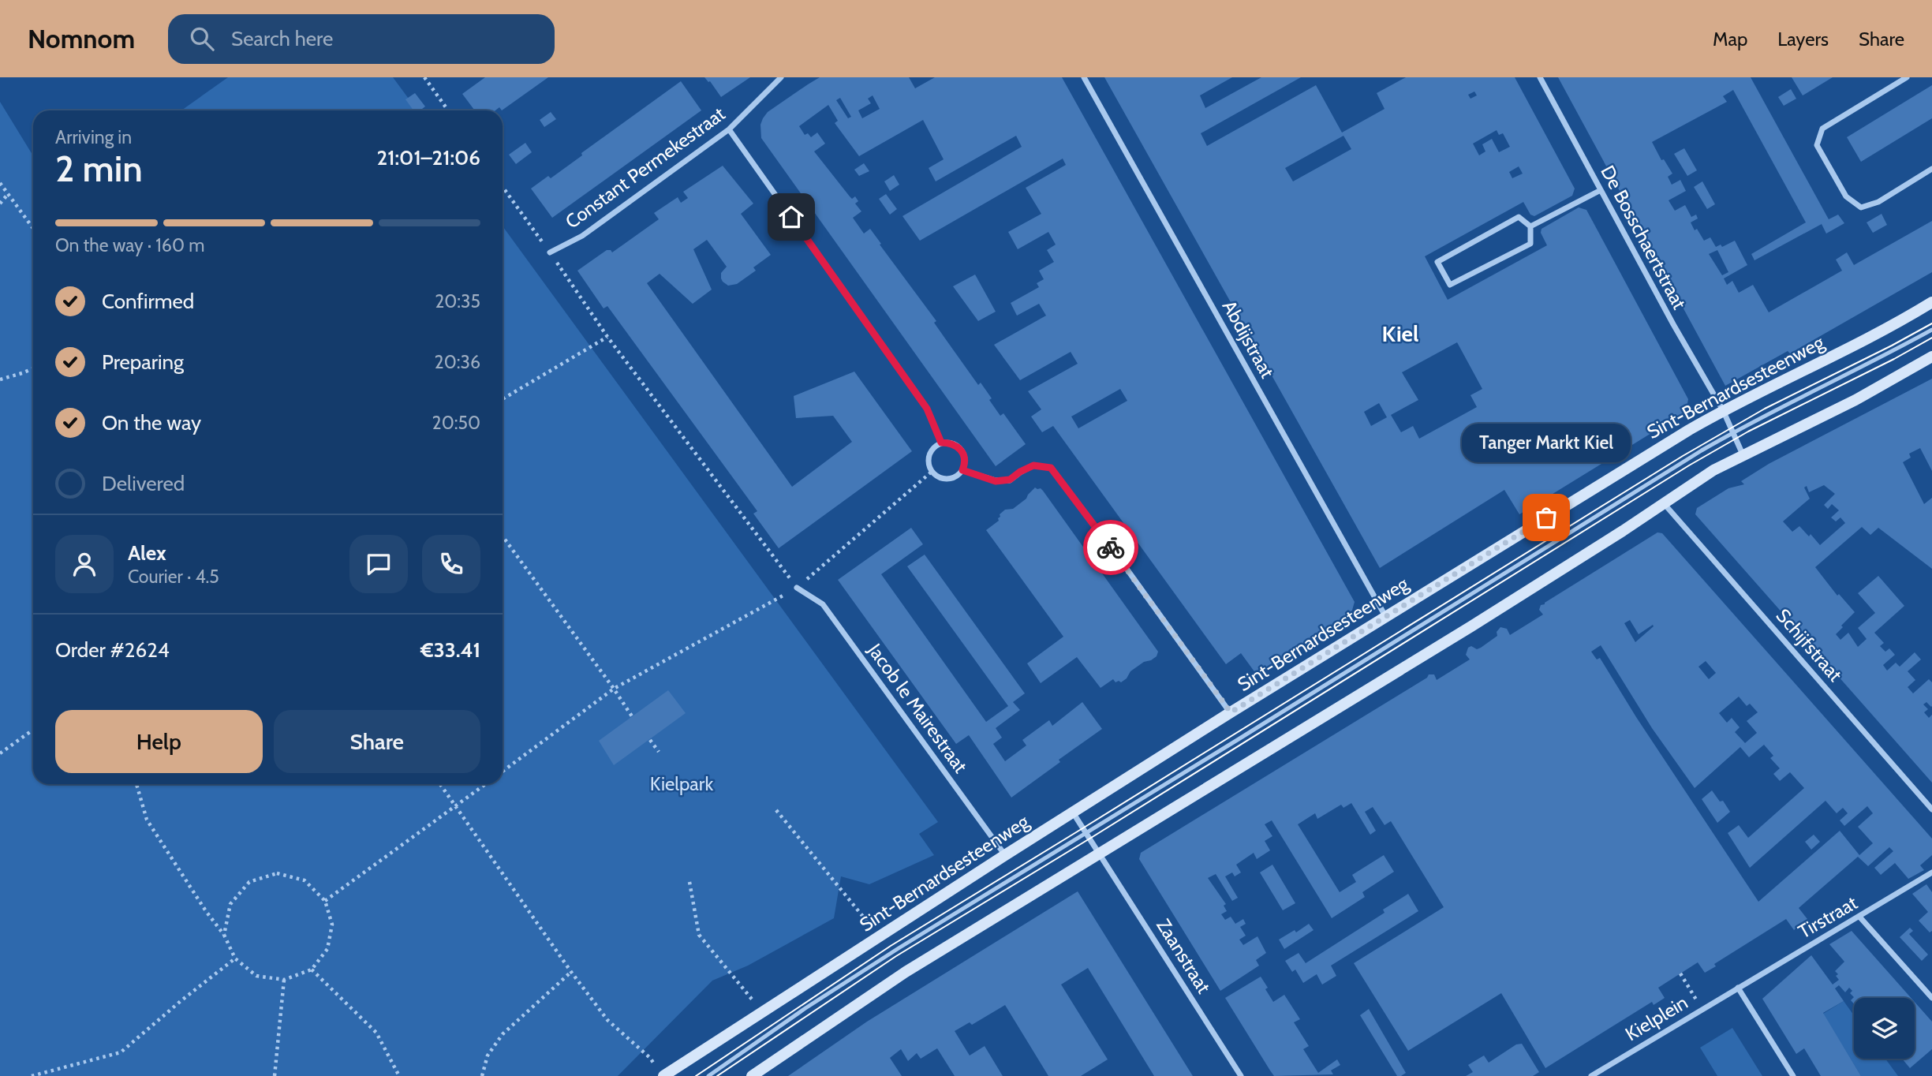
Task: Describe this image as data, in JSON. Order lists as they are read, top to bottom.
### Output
{
  "streets": {
    "street": [
      "Constant Permekestraat",
      "De Bosschaertstraat",
      "Abdijstraat",
      "Sint-Bernardsesteenweg",
      "Schijfstraat",
      "Jacob le Mairestraat",
      "Tirstraat",
      "Zaanstraat",
      "Kielplein"
    ]
  },
  "crossings": [
    ["De Bosschaertstraat", "Sint-Bernardsesteenweg"],
    ["Abdijstraat", "Sint-Bernardsesteenweg"],
    ["Sint-Bernardsesteenweg", "Jacob le Mairestraat"],
    ["Sint-Bernardsesteenweg", "Zaanstraat"],
    ["Tirstraat", "Kielplein"]
  ],
  "districts": ["Kiel"],
  "parks": ["Kielpark"],
  "places": ["Tanger Markt Kiel"],
  "page": {
    "header": "Nomnom",
    "search": "Search here",
    "nav": ["Map", "Layers", "Share"],
    "heading": ["2 min", "Arriving in", "21:01–21:06"],
    "panel": [
      "Alex",
      "Courier · 4.5",
      "Order #2624",
      "€33.41"
    ],
    "bar": "On the way · 160 m",
    "list": [
      ["Confirmed", "20:35"],
      ["Preparing", "20:36"],
      ["On the way", "20:50"],
      "Delivered"
    ],
    "bubble": "Tanger Markt Kiel",
    "buttons": ["Help", "Share"]
  }
}
